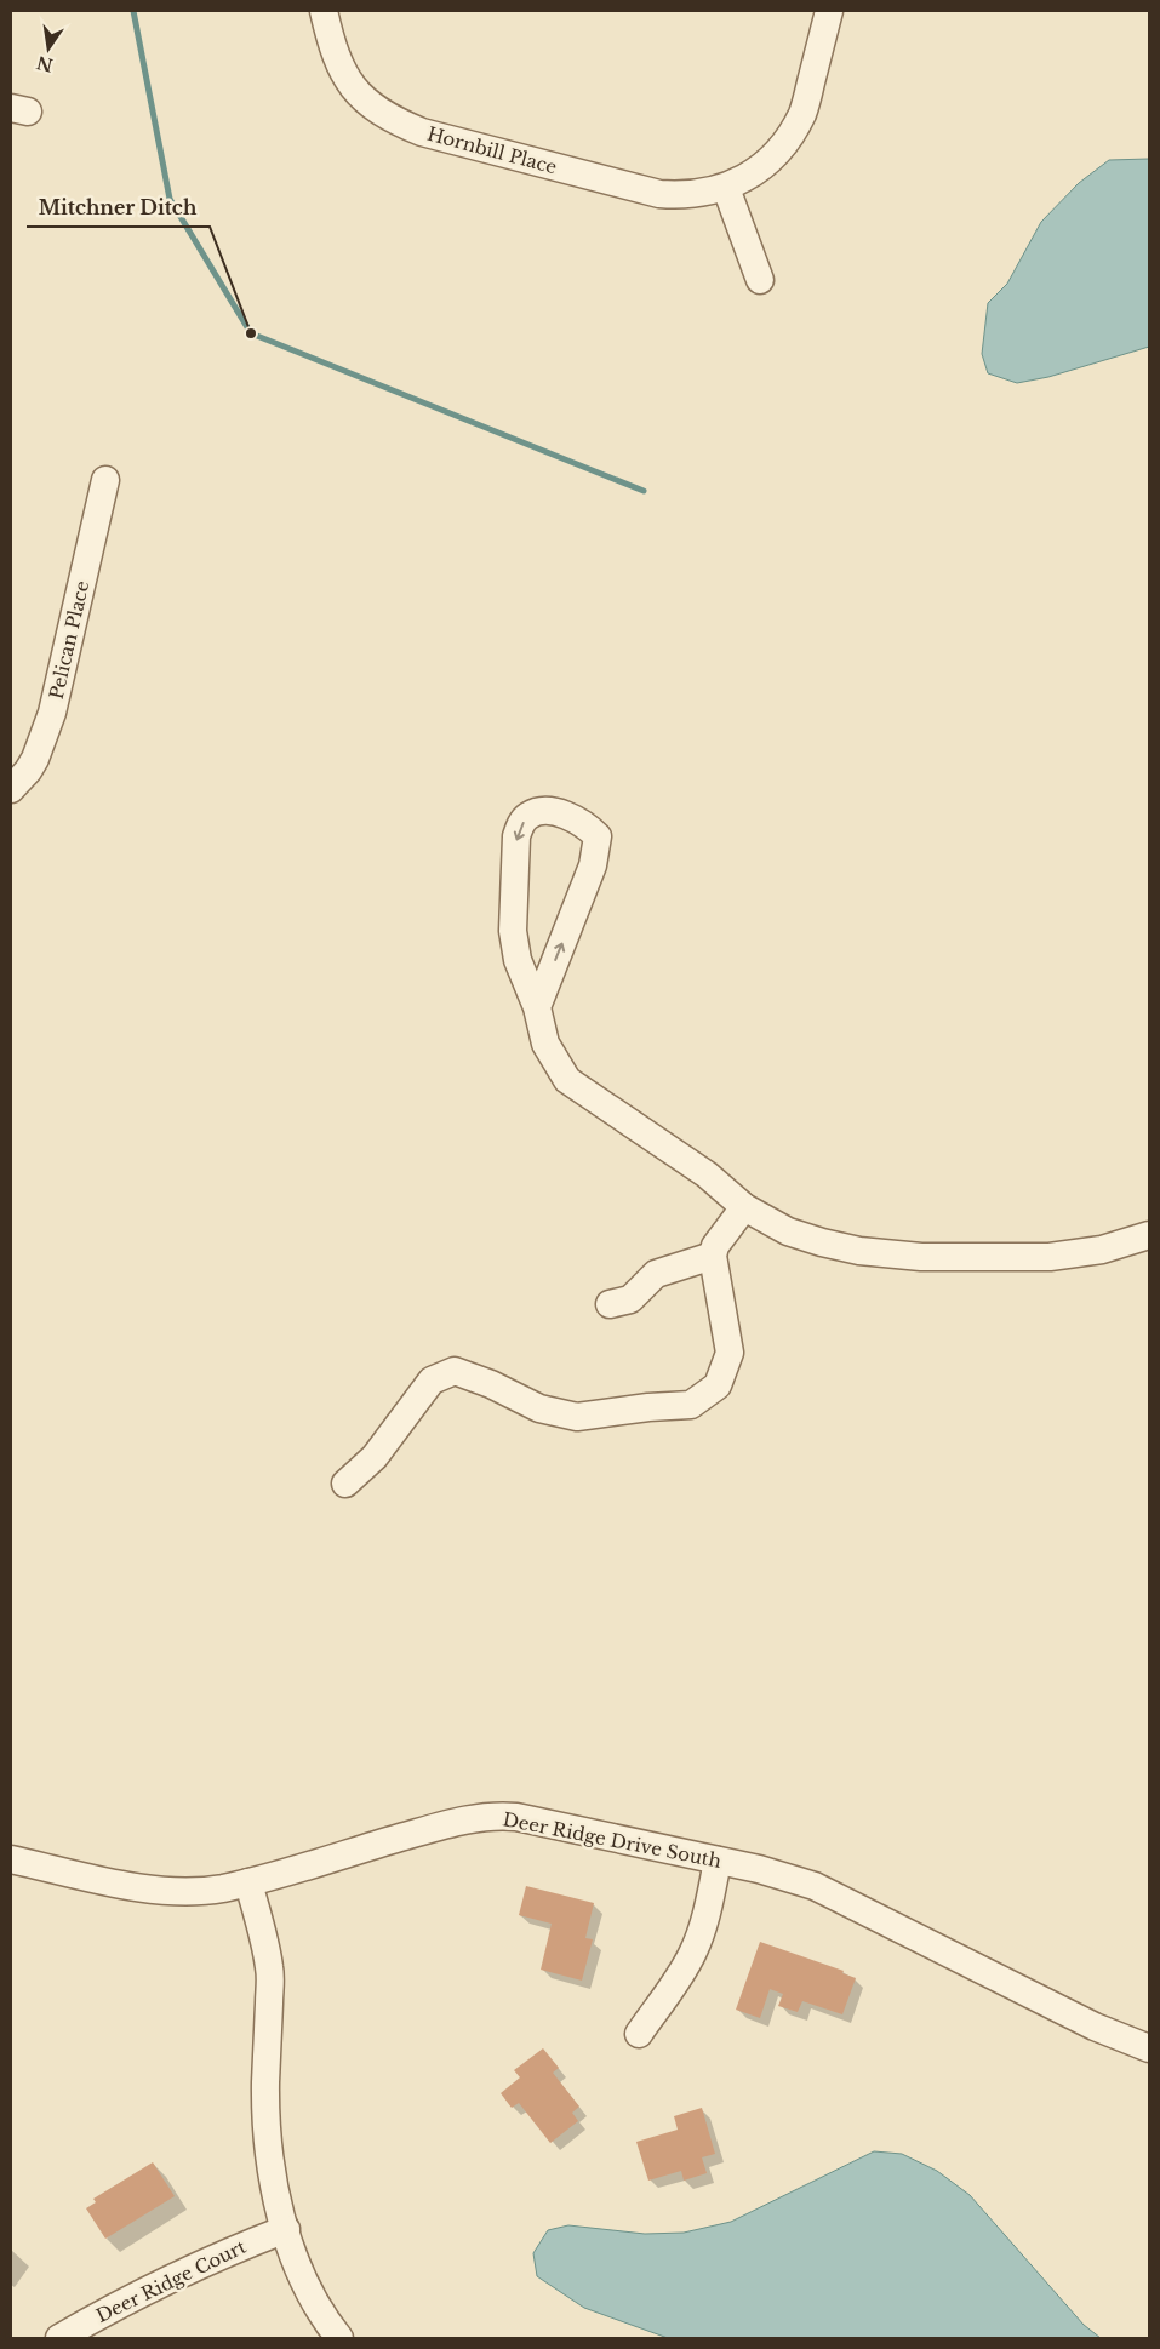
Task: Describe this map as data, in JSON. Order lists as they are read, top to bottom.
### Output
{
  "streets": {
    "street": [
      "Hornbill Place",
      "Pelican Place",
      "Deer Ridge Drive South",
      "Deer Ridge Court"
    ]
  },
  "places": ["Mitchner Ditch"],
  "north": "bottom"
}
